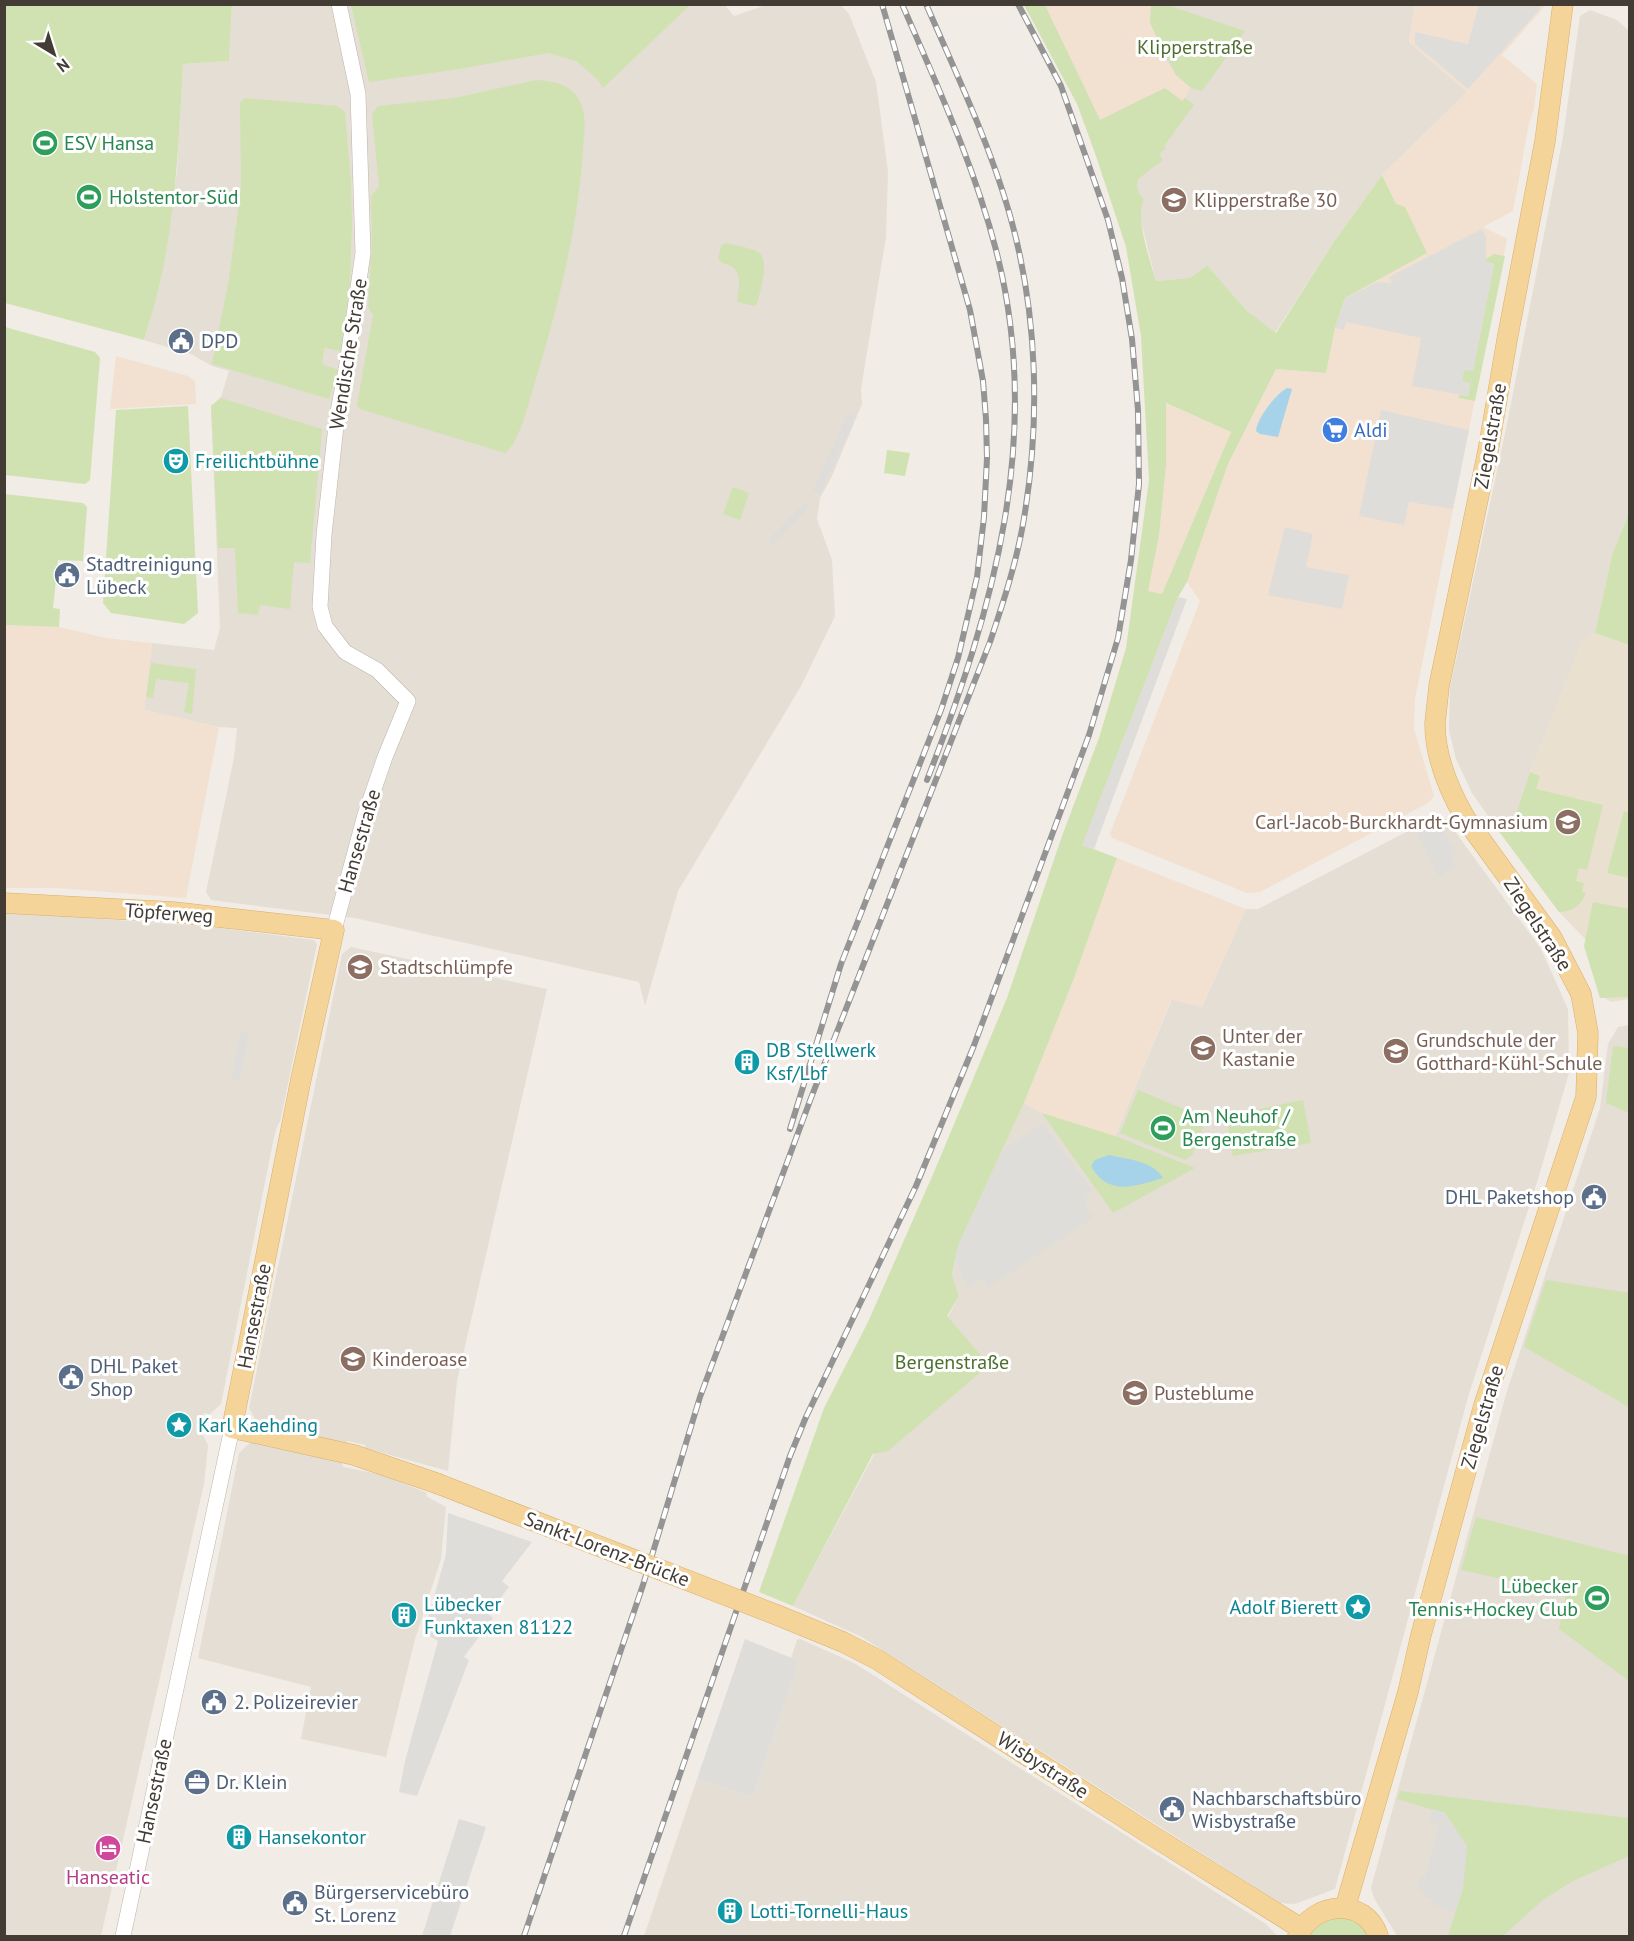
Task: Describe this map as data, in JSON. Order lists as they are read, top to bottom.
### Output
{
  "streets": {
    "main road": [
      "Ziegelstraße",
      "Hansestraße",
      "Töpferweg",
      "Sankt-Lorenz-Brücke",
      "Wisbystraße"
    ],
    "street": ["Wendische Straße"]
  },
  "crossings": [
    ["Wendische Straße", "Hansestraße"],
    ["Hansestraße", "Töpferweg"],
    ["Hansestraße", "Sankt-Lorenz-Brücke"],
    ["Sankt-Lorenz-Brücke", "Wisbystraße"]
  ],
  "parks": ["Klipperstraße", "Bergenstraße"],
  "places": {
    "sports": [
      "ESV Hansa",
      "Holstentor-Süd",
      "Am Neuhof / Bergenstraße",
      "Lübecker Tennis+Hockey Club"
    ],
    "school or university": [
      "Klipperstraße 30",
      "Carl-Jacob-Burckhardt-Gymnasium",
      "Stadtschlümpfe",
      "Unter der Kastanie",
      "Grundschule der Gotthard-Kühl-Schule",
      "Kinderoase",
      "Pusteblume"
    ],
    "public building": [
      "DPD",
      "Stadtreinigung Lübeck",
      "DHL Paketshop",
      "DHL Paket Shop",
      "2. Polizeirevier",
      "Nachbarschaftsbüro Wisbystraße",
      "Bürgerservicebüro St. Lorenz"
    ],
    "supermarket": ["Aldi"],
    "theatre": ["Freilichtbühne"],
    "building": [
      "DB Stellwerk Ksf/Lbf",
      "Lübecker Funktaxen 81122",
      "Hansekontor",
      "Lotti-Tornelli-Haus"
    ],
    "place": ["Karl Kaehding", "Adolf Bierett"],
    "office": ["Dr. Klein"],
    "hotel": ["Hanseatic"]
  },
  "north": "bottom right"
}
